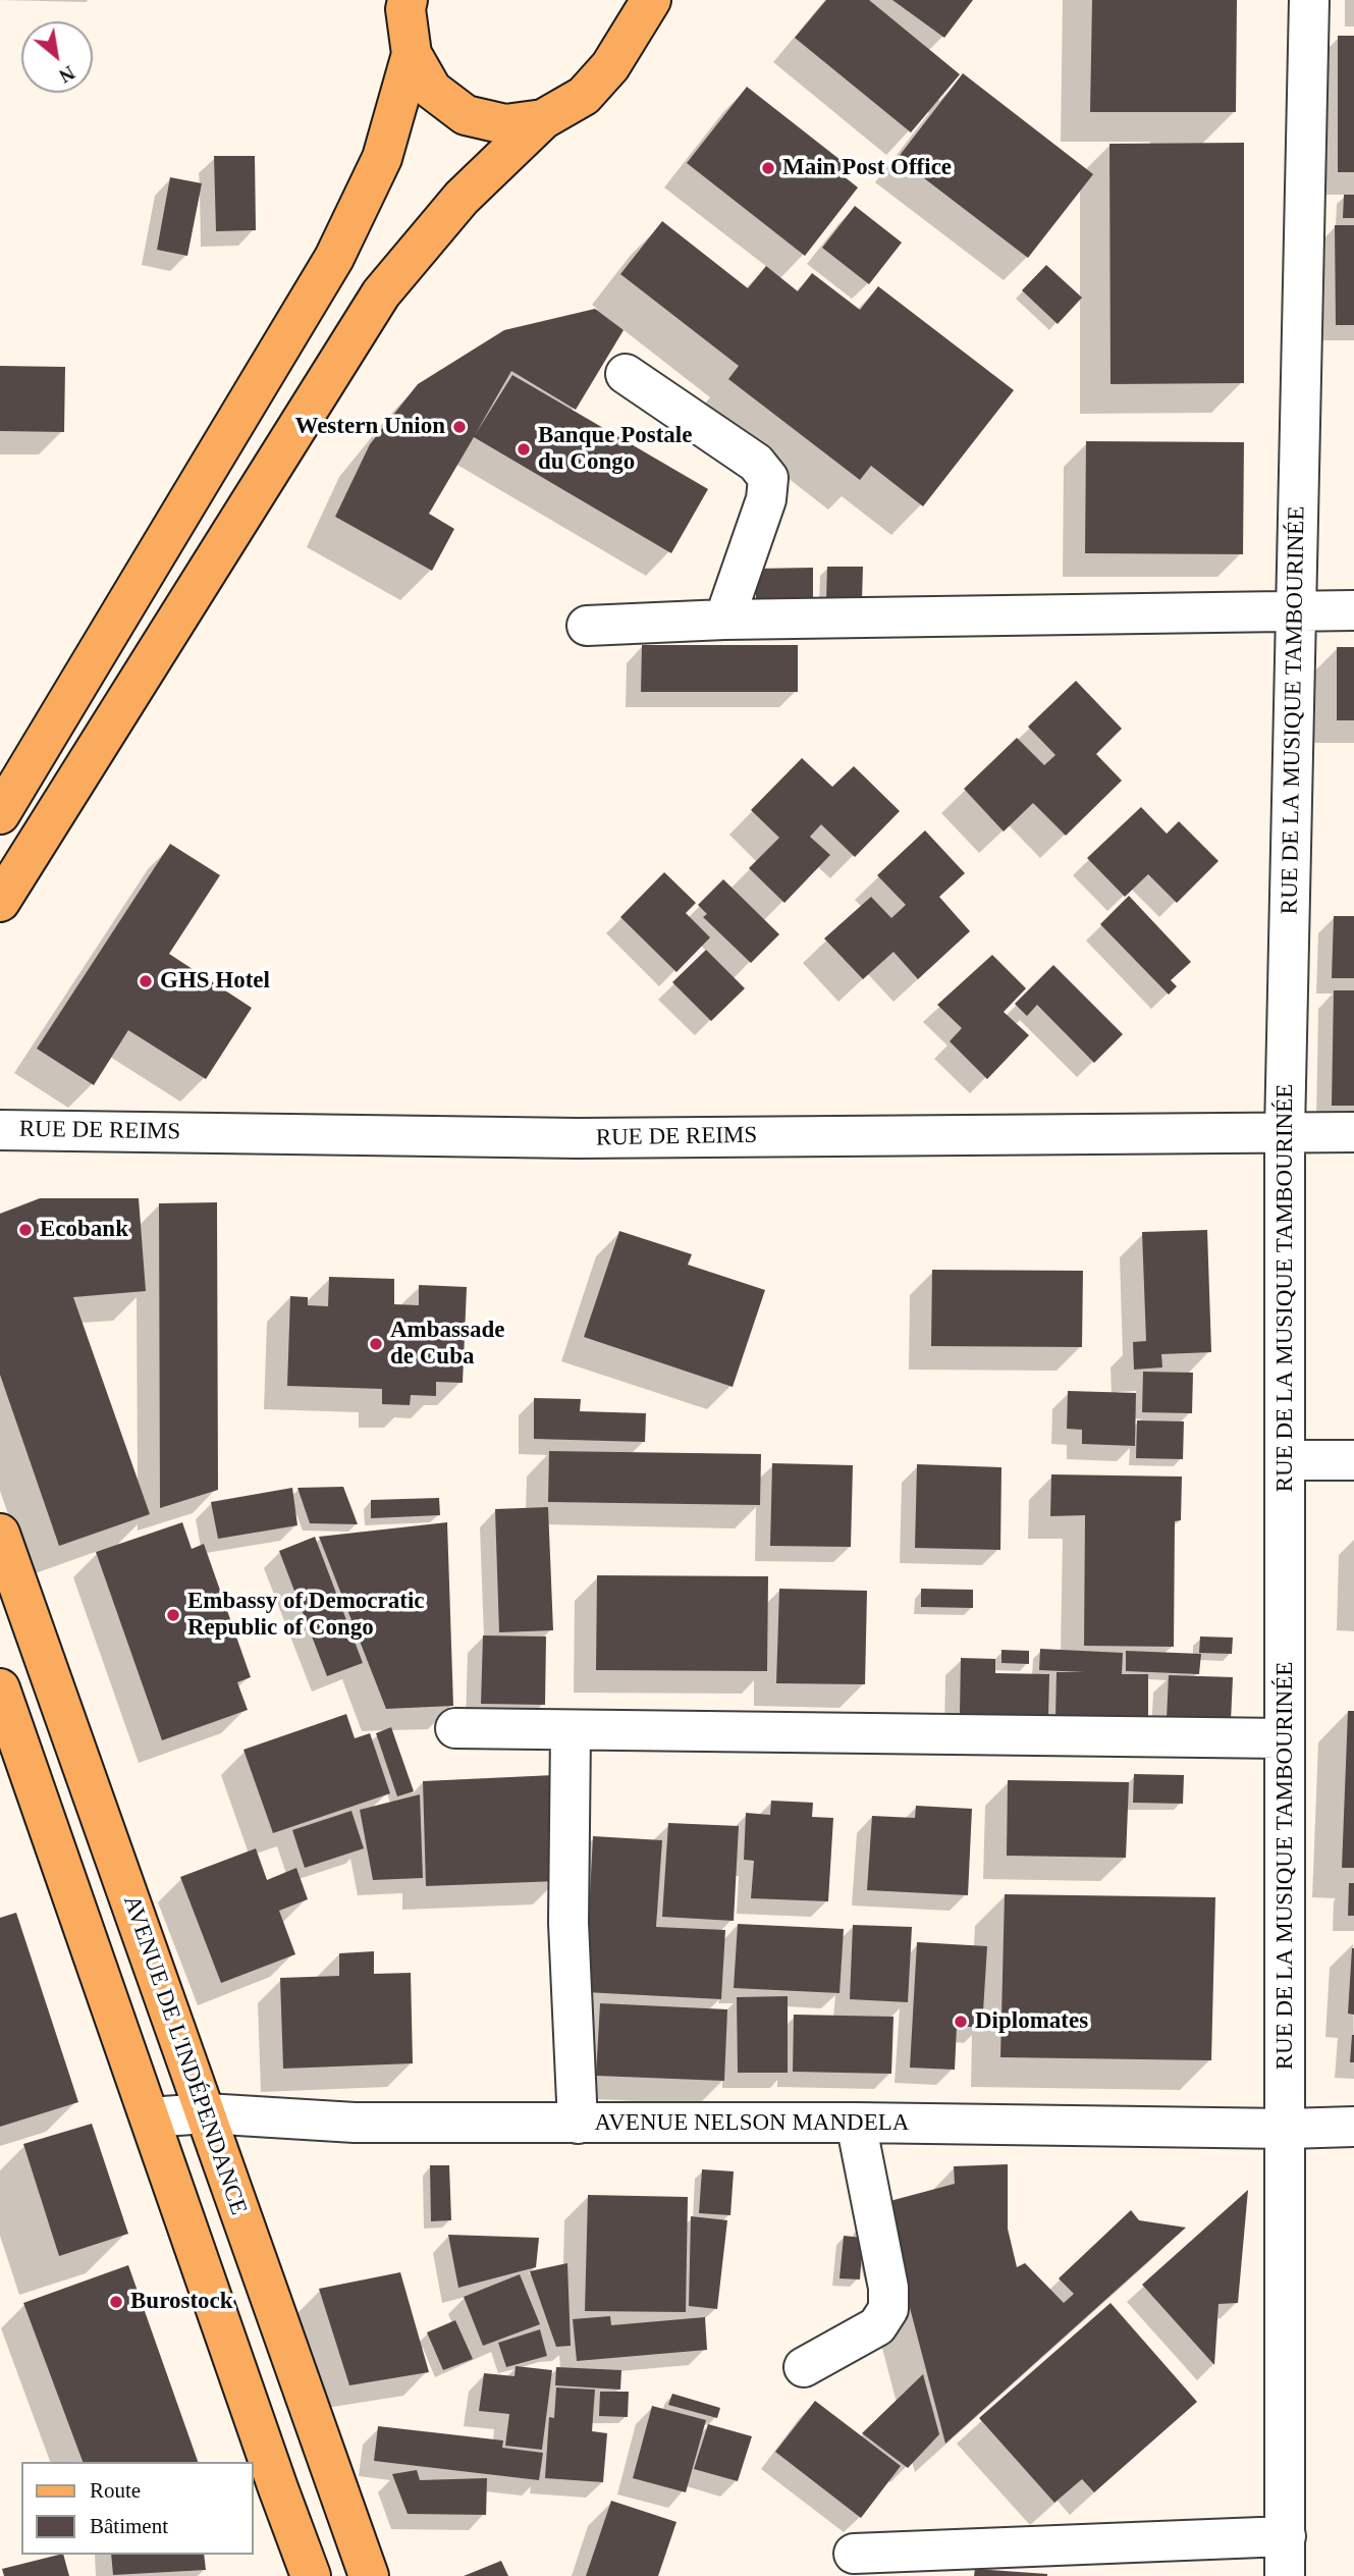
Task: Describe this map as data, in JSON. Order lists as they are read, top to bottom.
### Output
{
  "streets": {
    "main road": ["AVENUE DE L'INDÉPENDANCE"],
    "street": ["RUE DE LA MUSIQUE TAMBOURINÉE", "RUE DE REIMS", "AVENUE NELSON MANDELA"]
  },
  "crossings": [
    ["RUE DE LA MUSIQUE TAMBOURINÉE", "RUE DE REIMS"],
    ["RUE DE LA MUSIQUE TAMBOURINÉE", "AVENUE NELSON MANDELA"],
    ["AVENUE DE L'INDÉPENDANCE", "AVENUE NELSON MANDELA"]
  ],
  "places": [
    "Main Post Office",
    "Western Union",
    "Banque Postale du Congo",
    "GHS Hotel",
    "Ecobank",
    "Ambassade de Cuba",
    "Embassy of Democratic Republic of Congo",
    "Diplomates",
    "Burostock"
  ],
  "legend": ["Route", "Bâtiment"],
  "north": "bottom right"
}
